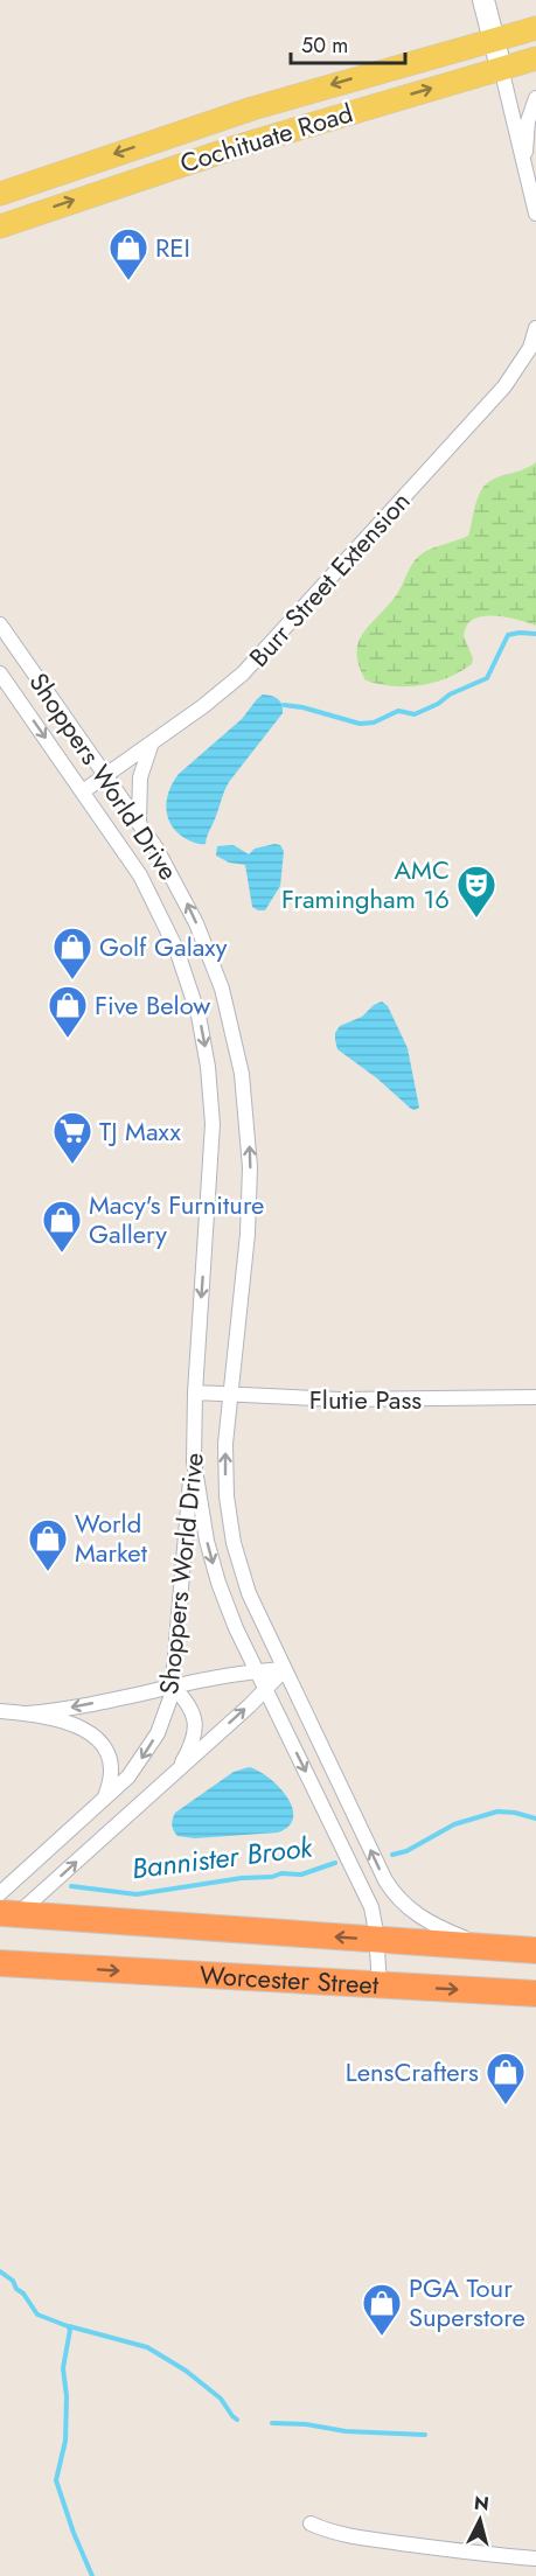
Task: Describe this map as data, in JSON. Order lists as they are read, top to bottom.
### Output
{
  "streets": {
    "highway": ["Worcester Street"],
    "main road": ["Cochituate Road"],
    "street": ["Burr Street Extension", "Shoppers World Drive", "Flutie Pass"]
  },
  "crossings": [
    ["Burr Street Extension", "Shoppers World Drive"],
    ["Shoppers World Drive", "Flutie Pass"],
    ["Shoppers World Drive", "Worcester Street"]
  ],
  "water": ["Bannister Brook"],
  "places": {
    "shop": [
      "REI",
      "Golf Galaxy",
      "Five Below",
      "Macy's Furniture Gallery",
      "World Market",
      "LensCrafters",
      "PGA Tour Superstore"
    ],
    "theatre": ["AMC Framingham 16"],
    "supermarket": ["TJ Maxx"]
  },
  "scale_bar": "50 m",
  "north": "top"
}
